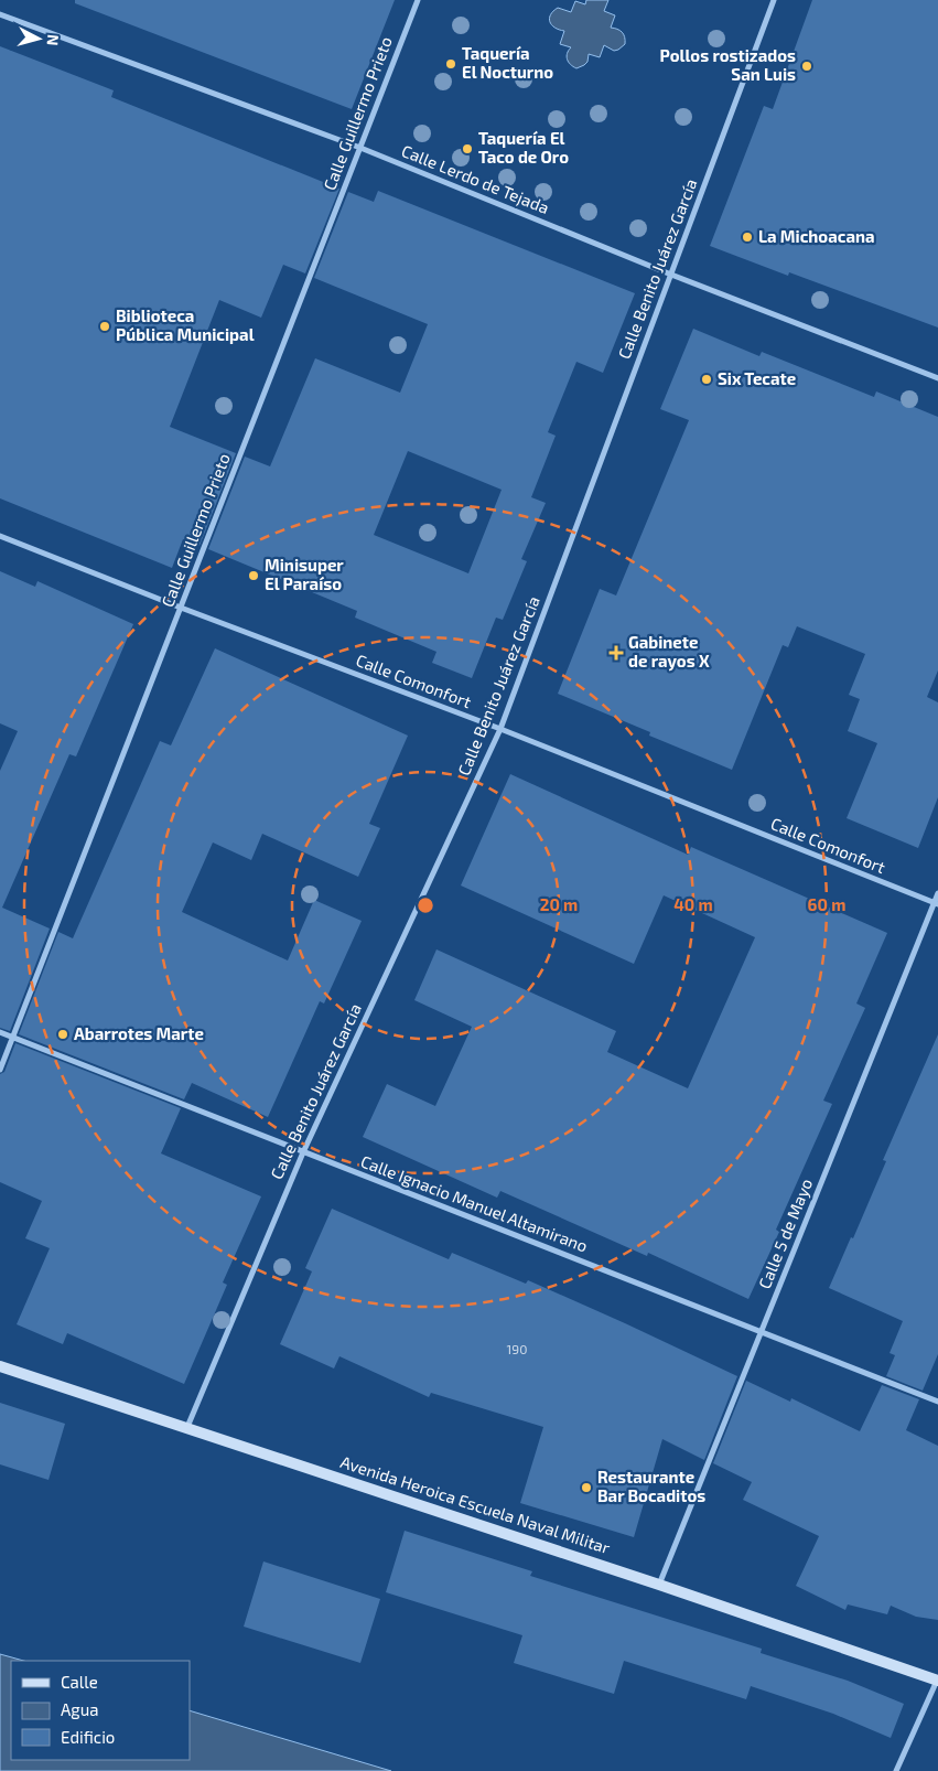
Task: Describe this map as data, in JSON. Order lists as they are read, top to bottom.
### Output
{
  "streets": {
    "street": [
      "Calle Guillermo Prieto",
      "Calle Lerdo de Tejada",
      "Calle Benito Juárez García",
      "Calle Comonfort",
      "Calle Ignacio Manuel Altamirano",
      "Calle 5 de Mayo",
      "Avenida Heroica Escuela Naval Militar"
    ]
  },
  "crossings": [
    ["Calle Guillermo Prieto", "Calle Lerdo de Tejada"],
    ["Calle Guillermo Prieto", "Calle Comonfort"],
    ["Calle Guillermo Prieto", "Calle Ignacio Manuel Altamirano"],
    ["Calle Lerdo de Tejada", "Calle Benito Juárez García"],
    ["Calle Benito Juárez García", "Calle Comonfort"],
    ["Calle Benito Juárez García", "Calle Ignacio Manuel Altamirano"],
    ["Calle Benito Juárez García", "Avenida Heroica Escuela Naval Militar"],
    ["Calle Comonfort", "Calle 5 de Mayo"],
    ["Calle Ignacio Manuel Altamirano", "Calle 5 de Mayo"],
    ["Calle 5 de Mayo", "Avenida Heroica Escuela Naval Militar"]
  ],
  "places": {
    "other": [
      "Taquería El Nocturno",
      "Pollos rostizados San Luis",
      "Taquería El Taco de Oro",
      "La Michoacana",
      "Biblioteca Pública Municipal",
      "Six Tecate",
      "Minisuper El Paraíso",
      "Abarrotes Marte",
      "Restaurante Bar Bocaditos"
    ],
    "health": ["Gabinete de rayos X"]
  },
  "house_numbers": ["190"],
  "legend": ["Calle", "Agua", "Edificio"],
  "north": "right",
  "rings": ["20 m", "40 m", "60 m"]
}
